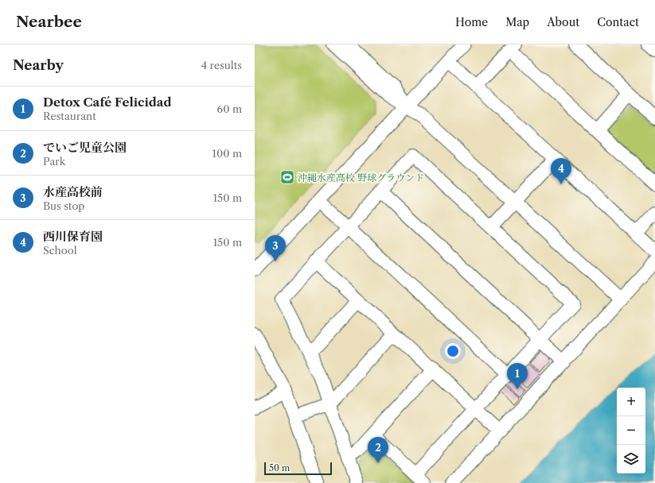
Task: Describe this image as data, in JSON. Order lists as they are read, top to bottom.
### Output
{
  "places": {
    "sports": ["沖縄水産高校 野球グラウンド"]
  },
  "scale_bar": "50 m",
  "page": {
    "header": "Nearbee",
    "nav": [
      "Home",
      "Map",
      "About",
      "Contact"
    ],
    "heading": ["Nearby", "4 results"],
    "list": [
      {
        "mark": "1",
        "name": "Detox Café Felicidad",
        "note": "Restaurant",
        "value": "60 m"
      },
      {
        "mark": "2",
        "name": "でいご児童公園",
        "note": "Park",
        "value": "100 m"
      },
      {
        "mark": "3",
        "name": "水産高校前",
        "note": "Bus stop",
        "value": "150 m"
      },
      {
        "mark": "4",
        "name": "西川保育園",
        "note": "School",
        "value": "150 m"
      }
    ],
    "pins": [
      "4",
      "3",
      "1",
      "2"
    ],
    "map_buttons": ["+", "−"],
    "scale": "50 m"
  }
}
